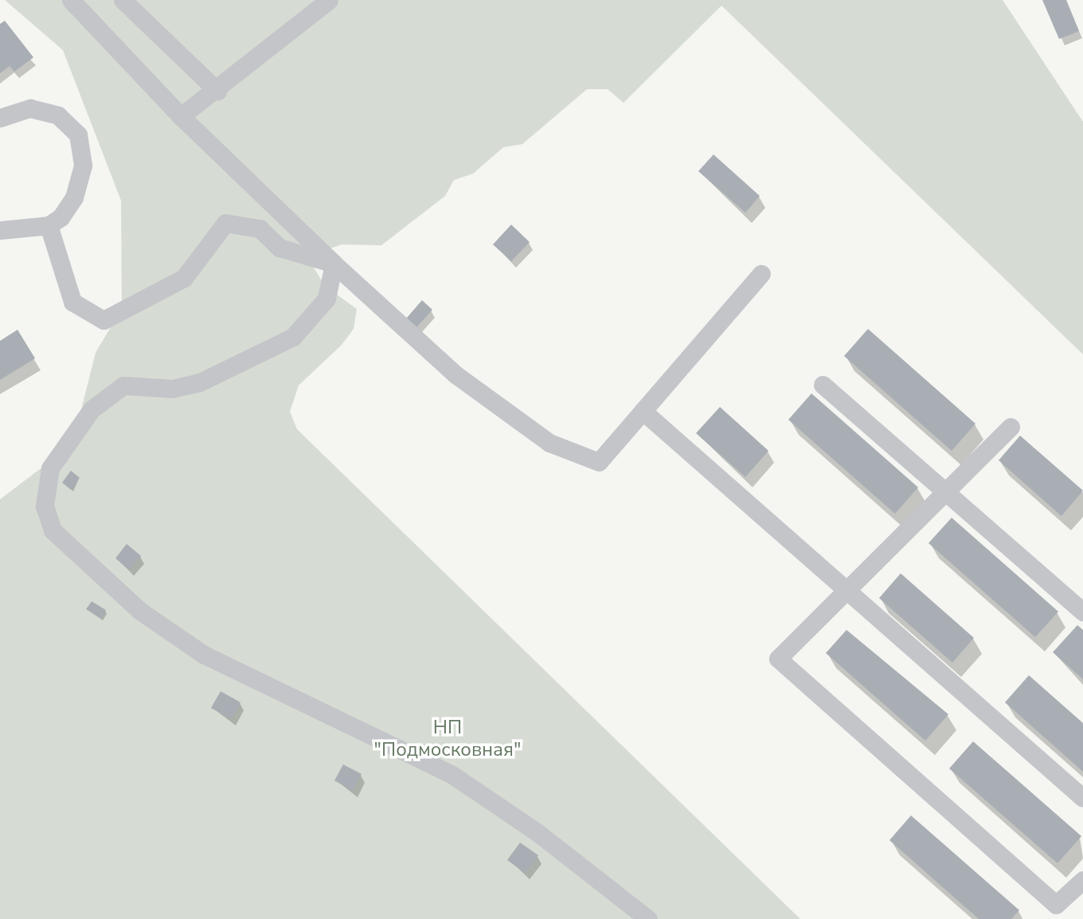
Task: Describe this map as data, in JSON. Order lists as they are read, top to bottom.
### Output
{
  "parks": ["НП \"Подмосковная\""]
}
